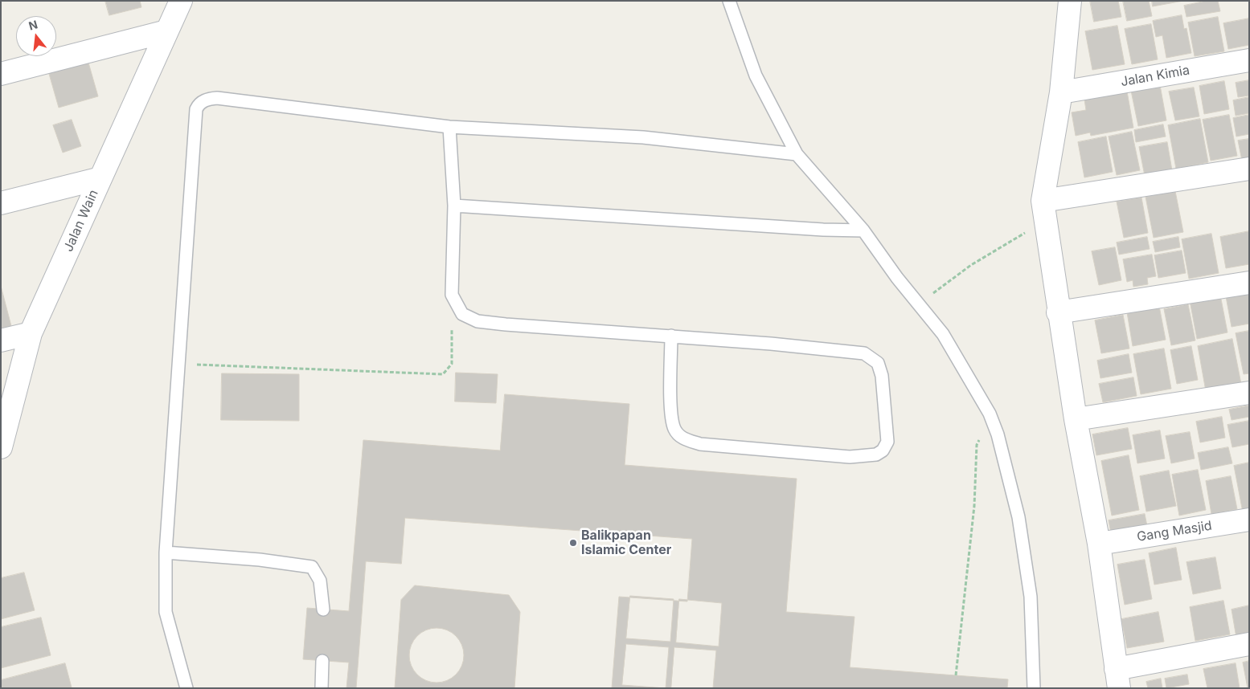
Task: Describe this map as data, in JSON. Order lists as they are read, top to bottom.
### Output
{
  "streets": {
    "street": ["Jalan Kimia", "Jalan Wain", "Gang Masjid"]
  },
  "places": ["Balikpapan Islamic Center"],
  "north": "top"
}
